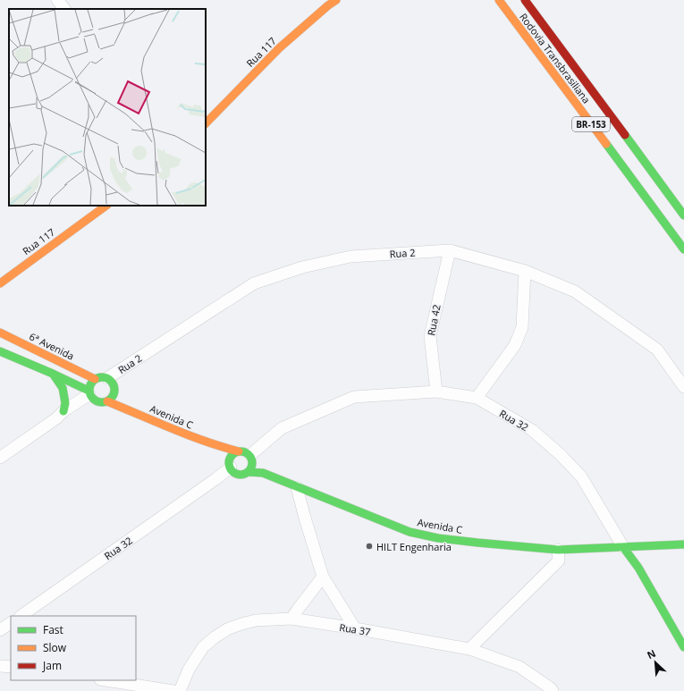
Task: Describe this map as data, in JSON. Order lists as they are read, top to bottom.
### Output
{
  "streets": {
    "main road": [
      "Rua 117",
      "Rodovia Transbrasiliana",
      "BR-153",
      "6ª Avenida",
      "Avenida C",
      "Rua 32"
    ],
    "street": ["Rua 2", "Rua 42", "Rua 37"]
  },
  "crossings": [
    ["Rua 2", "Rua 42"],
    ["Rua 2", "6ª Avenida"],
    ["Rua 2", "Avenida C"],
    ["Rua 42", "Rua 32"],
    ["6ª Avenida", "Avenida C"],
    ["Avenida C", "Rua 32"]
  ],
  "places": ["HILT Engenharia"],
  "legend": ["Fast", "Slow", "Jam"],
  "north": "top left"
}
